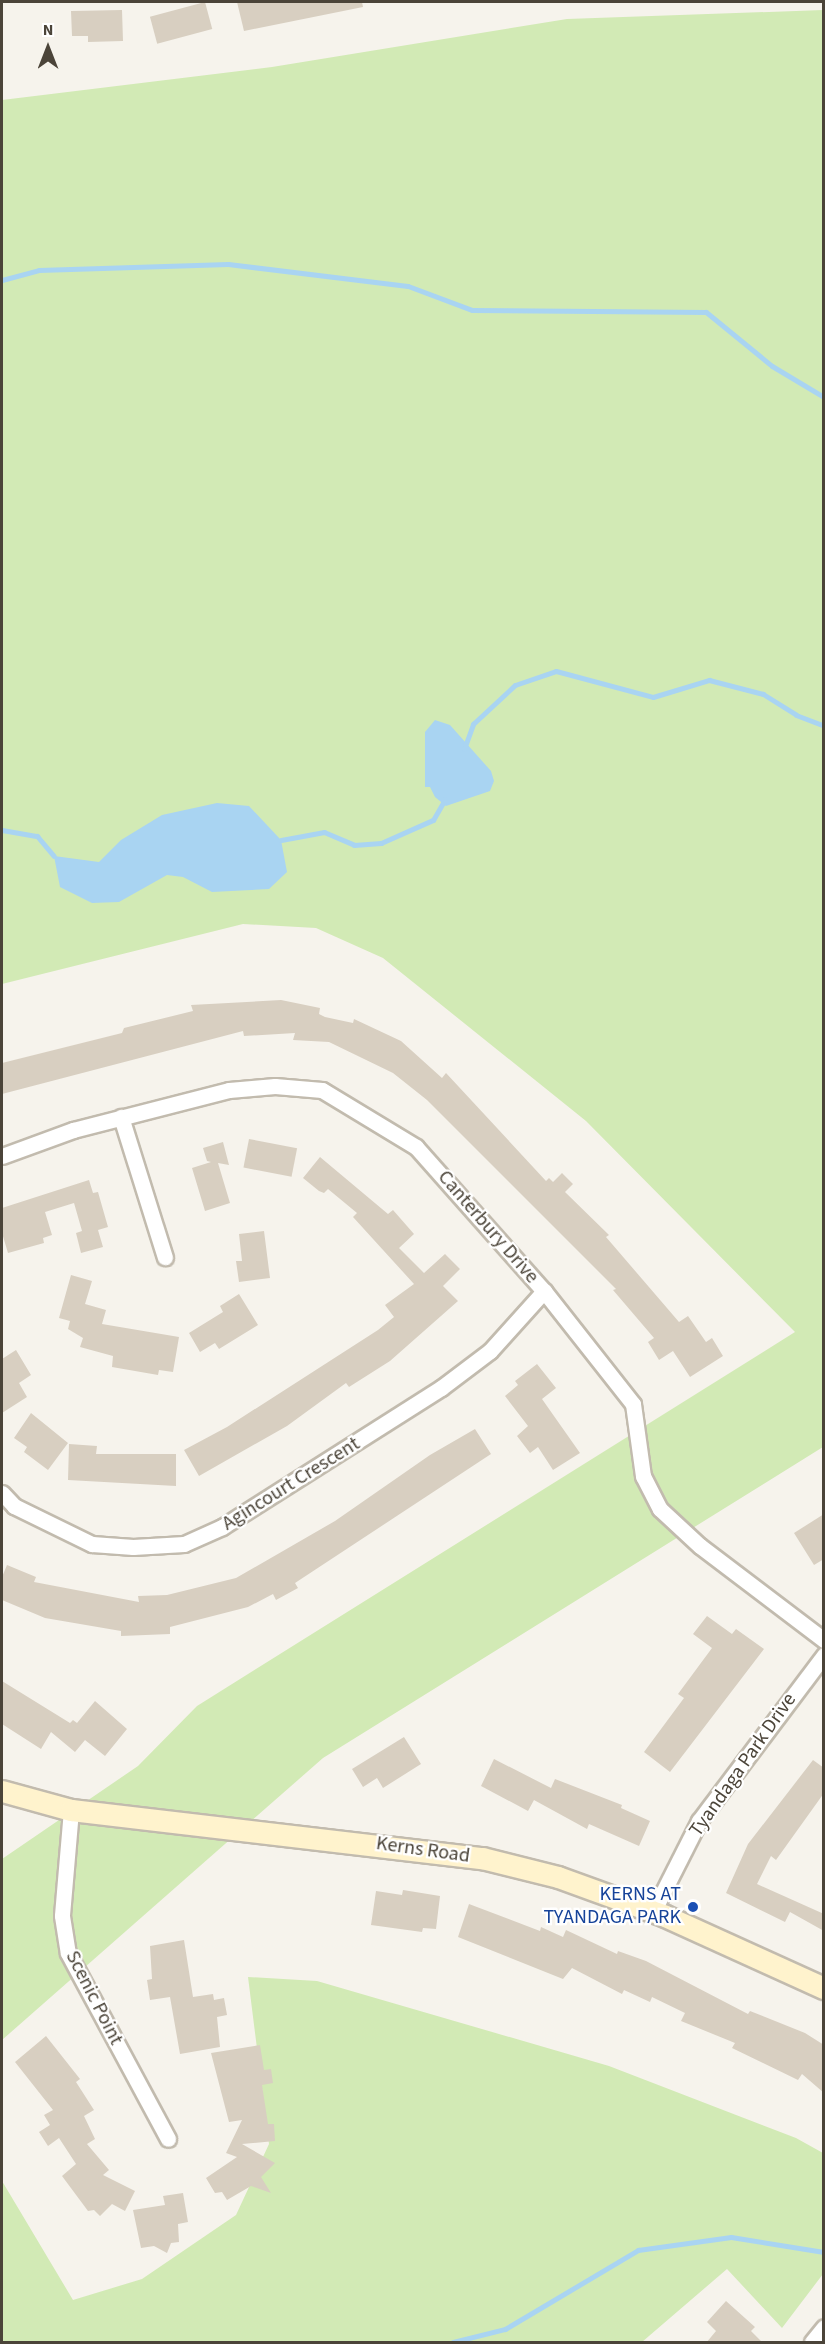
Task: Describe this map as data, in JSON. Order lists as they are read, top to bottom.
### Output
{
  "streets": {
    "street": [
      "Canterbury Drive",
      "Agincourt Crescent",
      "Tyandaga Park Drive",
      "Kerns Road",
      "Scenic Point"
    ]
  },
  "crossings": [
    ["Canterbury Drive", "Agincourt Crescent"],
    ["Tyandaga Park Drive", "Kerns Road"],
    ["Kerns Road", "Scenic Point"]
  ],
  "places": ["KERNS AT TYANDAGA PARK"],
  "north": "top"
}
